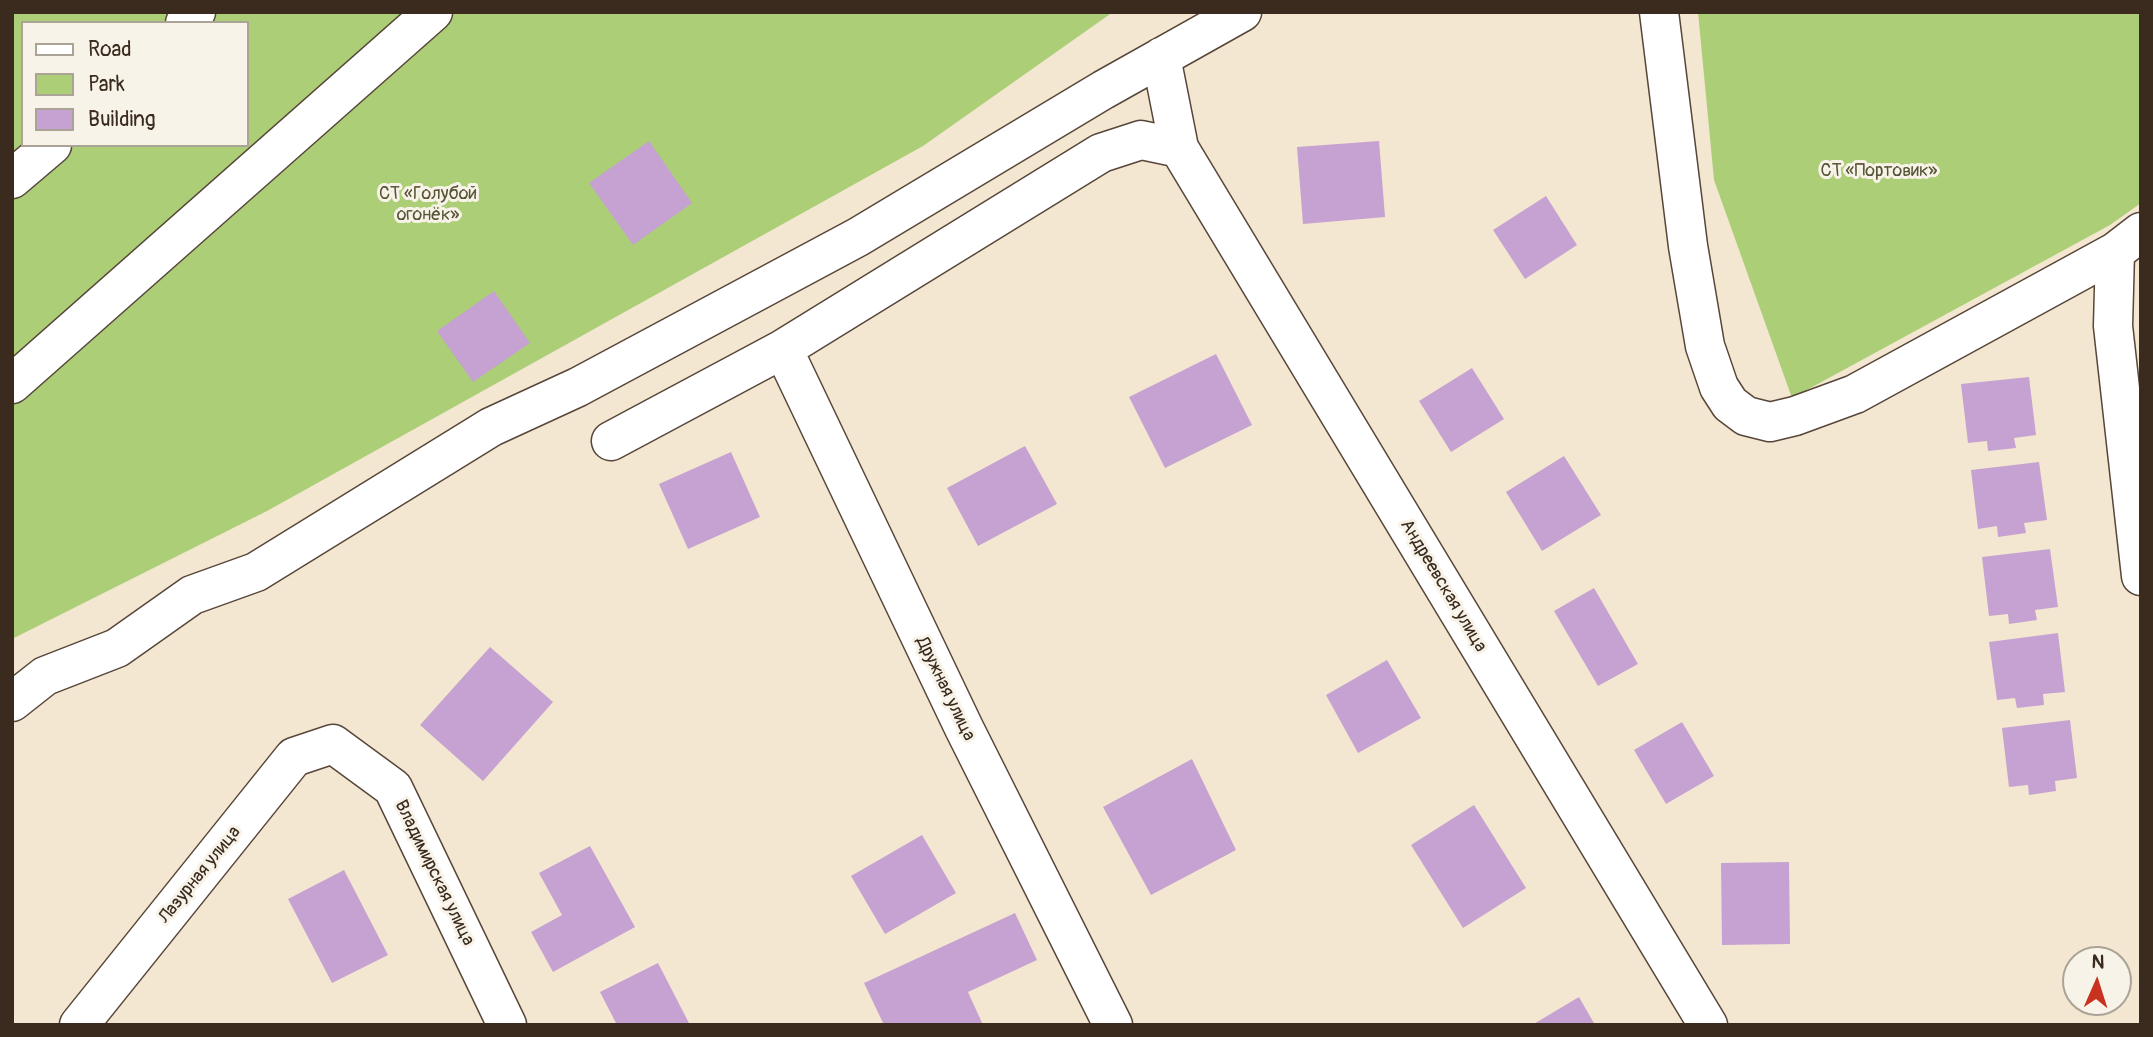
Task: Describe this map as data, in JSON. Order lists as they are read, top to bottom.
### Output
{
  "streets": {
    "street": [
      "Андреевская улица",
      "Дружная улица",
      "Владимирская улица",
      "Лазурная улица"
    ]
  },
  "crossings": [
    ["Владимирская улица", "Лазурная улица"]
  ],
  "parks": ["СТ «Портовик»", "СТ «Голубой огонёк»"],
  "legend": ["Road", "Park", "Building"],
  "north": "top"
}
